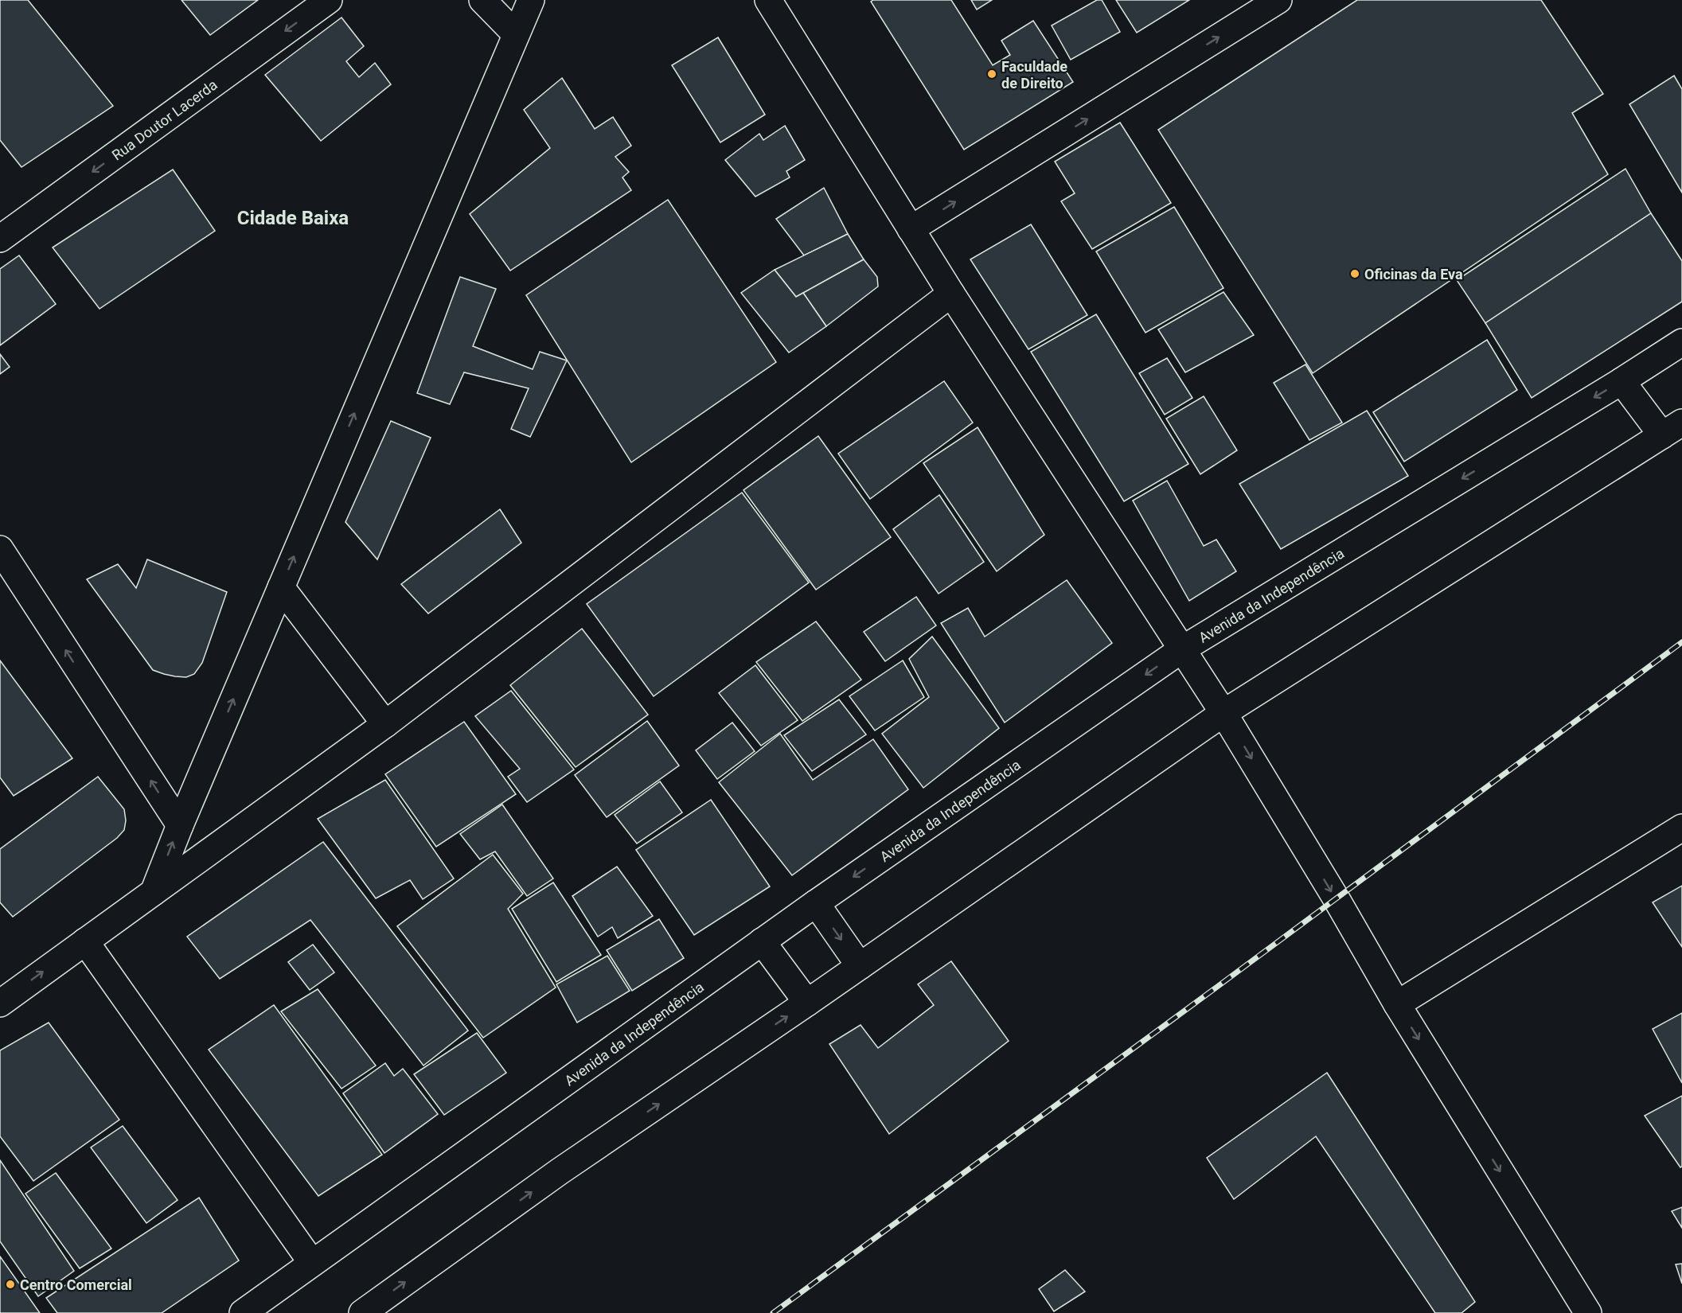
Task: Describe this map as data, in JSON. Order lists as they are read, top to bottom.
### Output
{
  "streets": {
    "main road": ["Rua Doutor Lacerda", "Avenida da Independência"]
  },
  "one_way": ["Rua Doutor Lacerda"],
  "districts": ["Cidade Baixa"],
  "places": ["Faculdade de Direito", "Oficinas da Eva", "Centro Comercial"]
}
